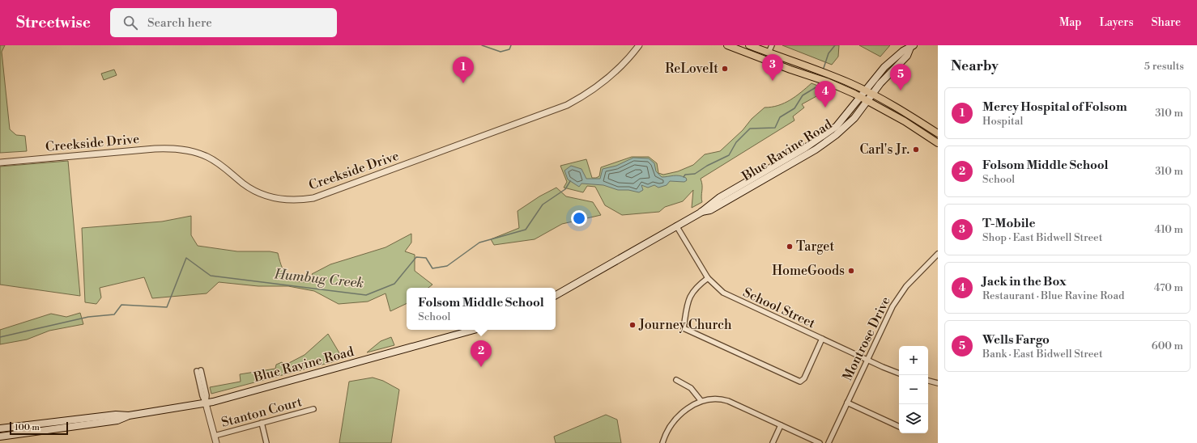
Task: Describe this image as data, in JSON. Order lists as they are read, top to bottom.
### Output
{
  "streets": {
    "main road": ["Blue Ravine Road"],
    "street": [
      "Creekside Drive",
      "School Street",
      "Montrose Drive",
      "Stanton Court"
    ]
  },
  "crossings": [
    ["Blue Ravine Road", "School Street"],
    ["School Street", "Montrose Drive"]
  ],
  "water": ["Humbug Creek"],
  "places": [
    "ReLoveIt",
    "Carl's Jr.",
    "Target",
    "HomeGoods",
    "Journey Church"
  ],
  "scale_bar": "100 m",
  "page": {
    "header": "Streetwise",
    "search": "Search here",
    "nav": ["Map", "Layers", "Share"],
    "heading": ["Nearby", "5 results"],
    "pins": [
      "3",
      "1",
      "5",
      "4",
      "2"
    ],
    "list": [
      {
        "mark": "1",
        "name": "Mercy Hospital of Folsom",
        "note": "Hospital",
        "value": "310 m"
      },
      {
        "mark": "2",
        "name": "Folsom Middle School",
        "note": "School",
        "value": "310 m"
      },
      {
        "mark": "3",
        "name": "T-Mobile",
        "note": "Shop · East Bidwell Street",
        "value": "410 m"
      },
      {
        "mark": "4",
        "name": "Jack in the Box",
        "note": "Restaurant · Blue Ravine Road",
        "value": "470 m"
      },
      {
        "mark": "5",
        "name": "Wells Fargo",
        "note": "Bank · East Bidwell Street",
        "value": "600 m"
      }
    ],
    "popup": ["Folsom Middle School", "School"],
    "map_buttons": ["+", "−"],
    "scale": "100 m"
  }
}
